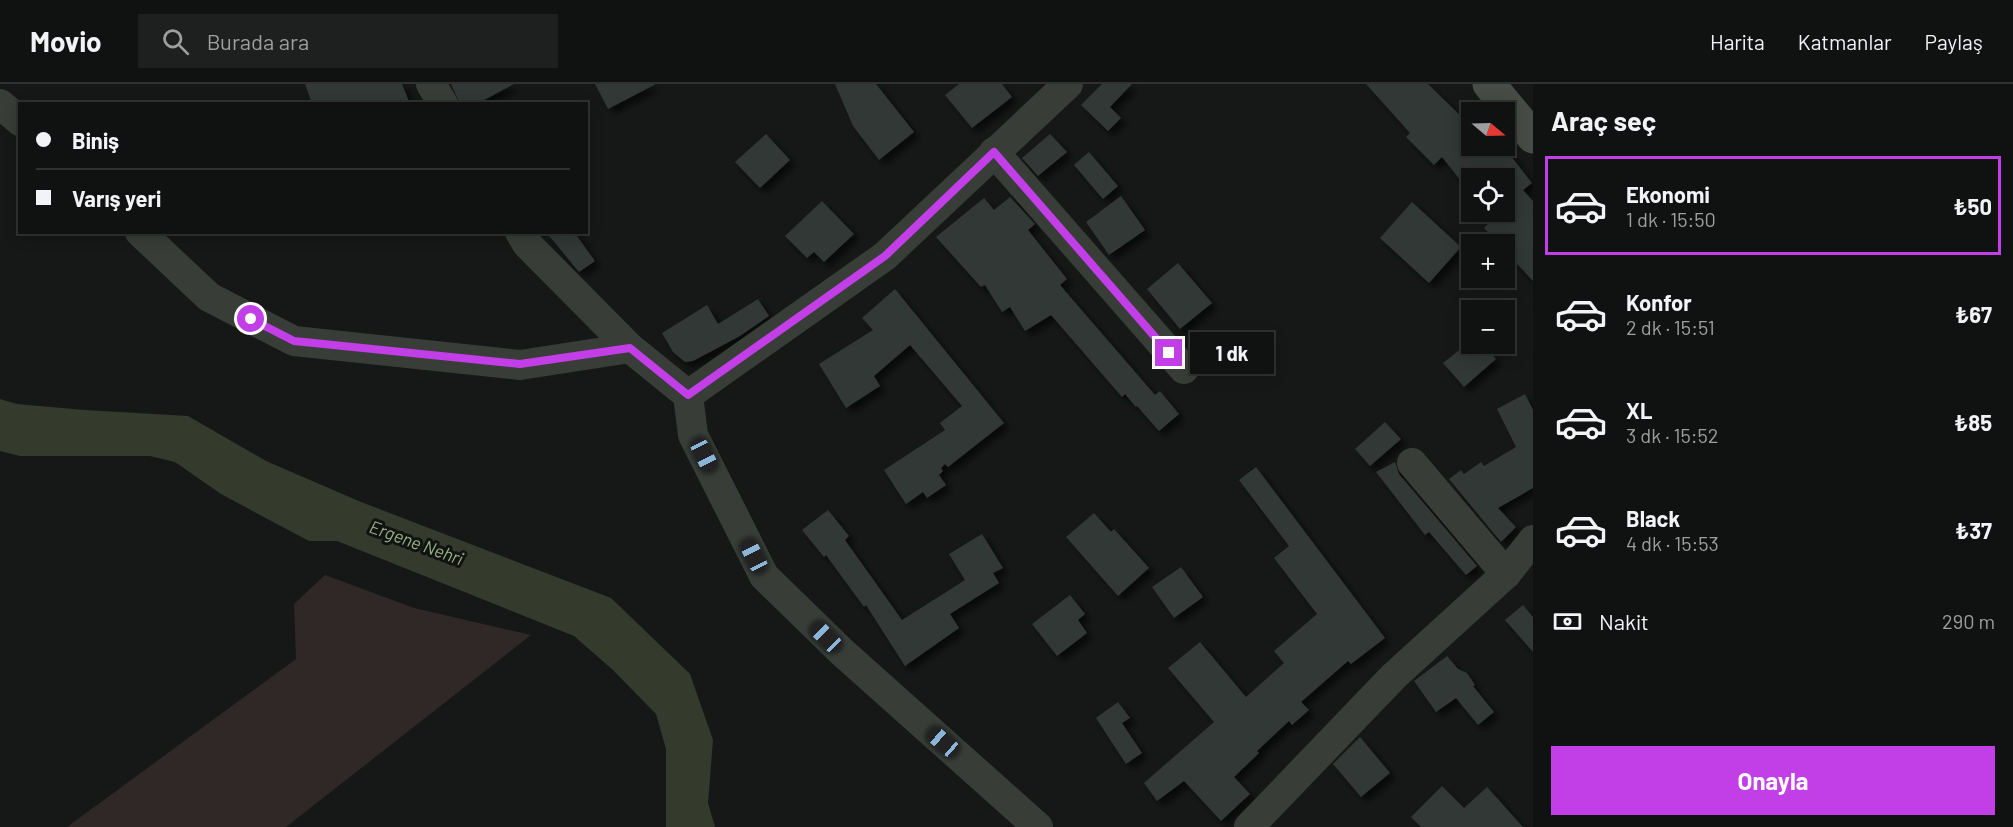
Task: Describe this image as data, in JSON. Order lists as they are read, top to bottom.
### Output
{
  "water": ["Ergene Nehri"],
  "north": "right",
  "page": {
    "header": "Movio",
    "search": "Burada ara",
    "nav": ["Harita", "Katmanlar", "Paylaş"],
    "heading": "Araç seç",
    "map_buttons": ["+", "−"],
    "banner": ["Biniş", "Varış yeri"],
    "list": [
      {
        "name": "Ekonomi",
        "note": "1 dk · 15:50",
        "value": "₺50"
      },
      {
        "name": "Konfor",
        "note": "2 dk · 15:51",
        "value": "₺67"
      },
      {
        "name": "XL",
        "note": "3 dk · 15:52",
        "value": "₺85"
      },
      {
        "name": "Black",
        "note": "4 dk · 15:53",
        "value": "₺37"
      }
    ],
    "bubble": "1 dk",
    "pay": ["Nakit", "290 m"],
    "buttons": "Onayla"
  }
}
